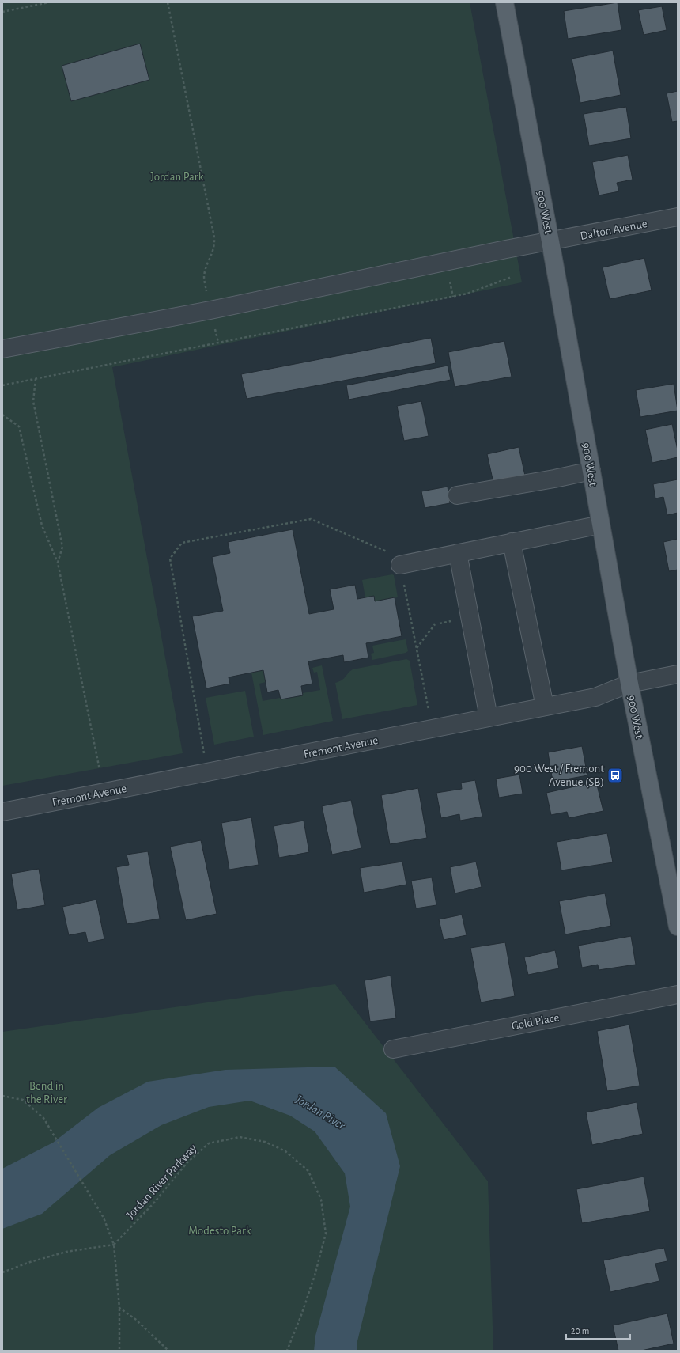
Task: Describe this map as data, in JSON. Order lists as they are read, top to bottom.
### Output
{
  "streets": {
    "main road": ["900 West"],
    "street": ["Dalton Avenue", "Fremont Avenue", "Gold Place"],
    "path": ["Jordan River Parkway"]
  },
  "crossings": [
    ["900 West", "Dalton Avenue"],
    ["900 West", "Fremont Avenue"]
  ],
  "water": ["Jordan River"],
  "parks": ["Jordan Park", "Bend in the River", "Modesto Park"],
  "places": {
    "bus stop": ["900 West / Fremont Avenue (SB)"]
  },
  "scale_bar": "20 m"
}
